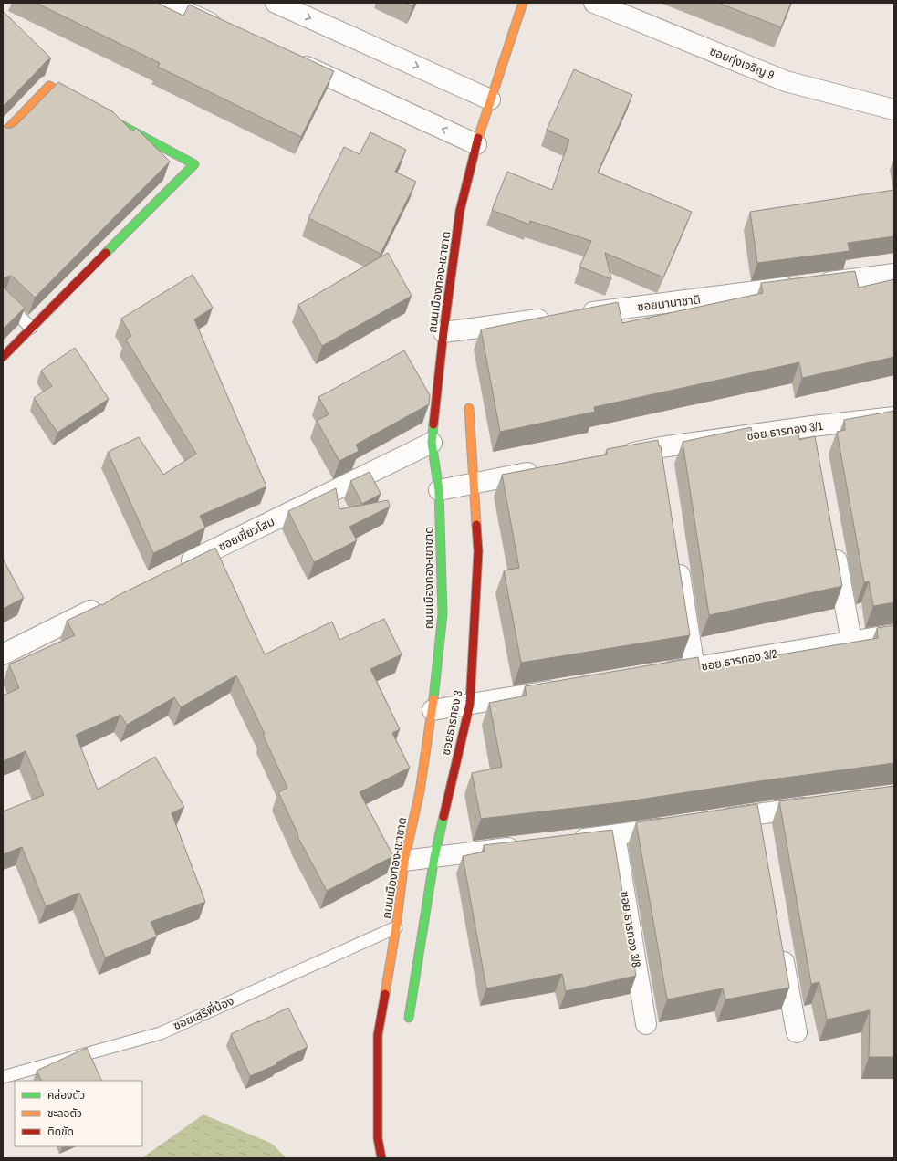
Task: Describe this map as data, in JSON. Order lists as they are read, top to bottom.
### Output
{
  "streets": {
    "street": [
      "ซอยทุ่งเจริญ 9",
      "ถนนเมืองทอง-เขาขาด",
      "ซอยนานาชาติ",
      "ซอย ธารทอง 3/1",
      "ซอยเชี่ยวโสม",
      "ซอย ธารทอง 3/2",
      "ซอยธารทอง 3",
      "ซอย ธารทอง 3/8"
    ],
    "lane": ["ซอยเสรีพี่น้อง"]
  },
  "crossings": [
    ["ถนนเมืองทอง-เขาขาด", "ซอยนานาชาติ"],
    ["ถนนเมืองทอง-เขาขาด", "ซอยเชี่ยวโสม"],
    ["ถนนเมืองทอง-เขาขาด", "ซอยเสรีพี่น้อง"]
  ],
  "legend": ["คล่องตัว", "ชะลอตัว", "ติดขัด"]
}
